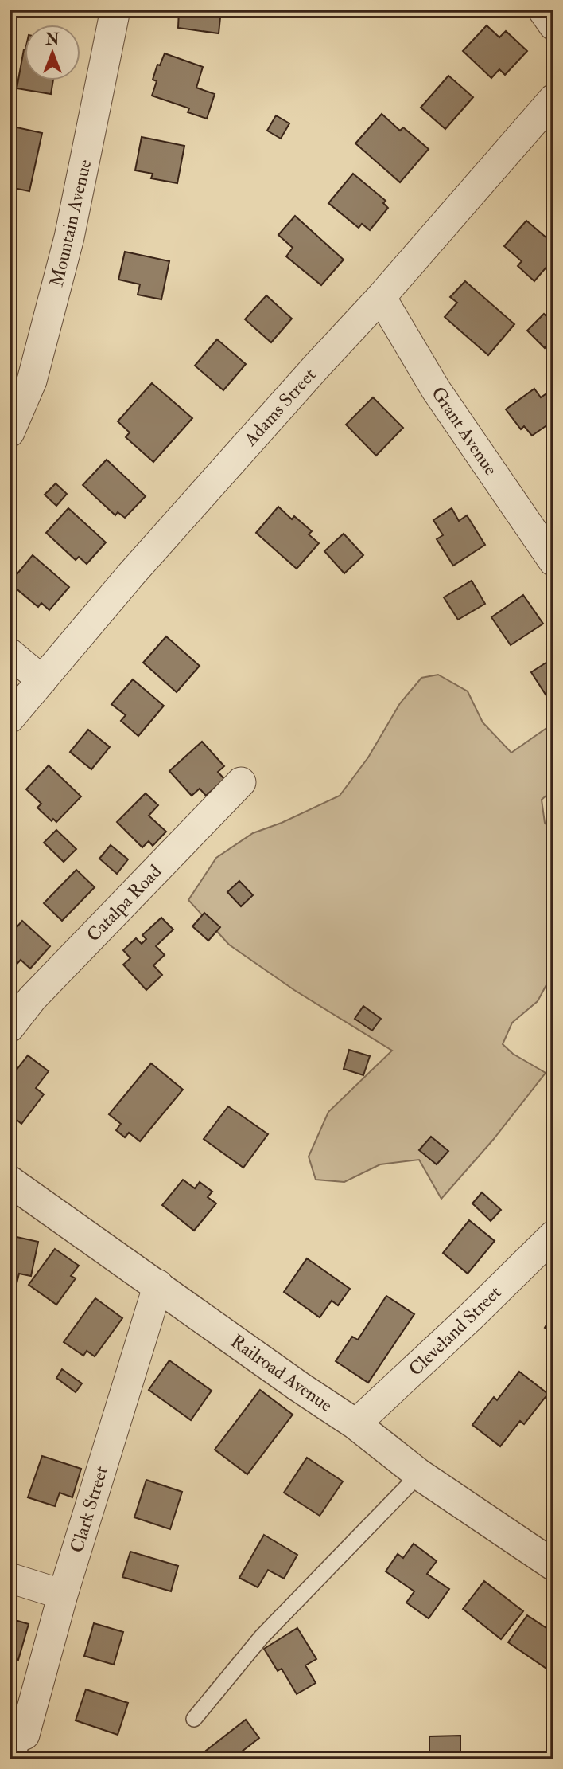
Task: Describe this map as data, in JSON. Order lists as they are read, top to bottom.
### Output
{
  "streets": {
    "street": [
      "Mountain Avenue",
      "Adams Street",
      "Grant Avenue",
      "Catalpa Road",
      "Cleveland Street",
      "Railroad Avenue",
      "Clark Street"
    ]
  },
  "crossings": [
    ["Adams Street", "Grant Avenue"],
    ["Cleveland Street", "Railroad Avenue"],
    ["Railroad Avenue", "Clark Street"]
  ],
  "north": "top"
}
